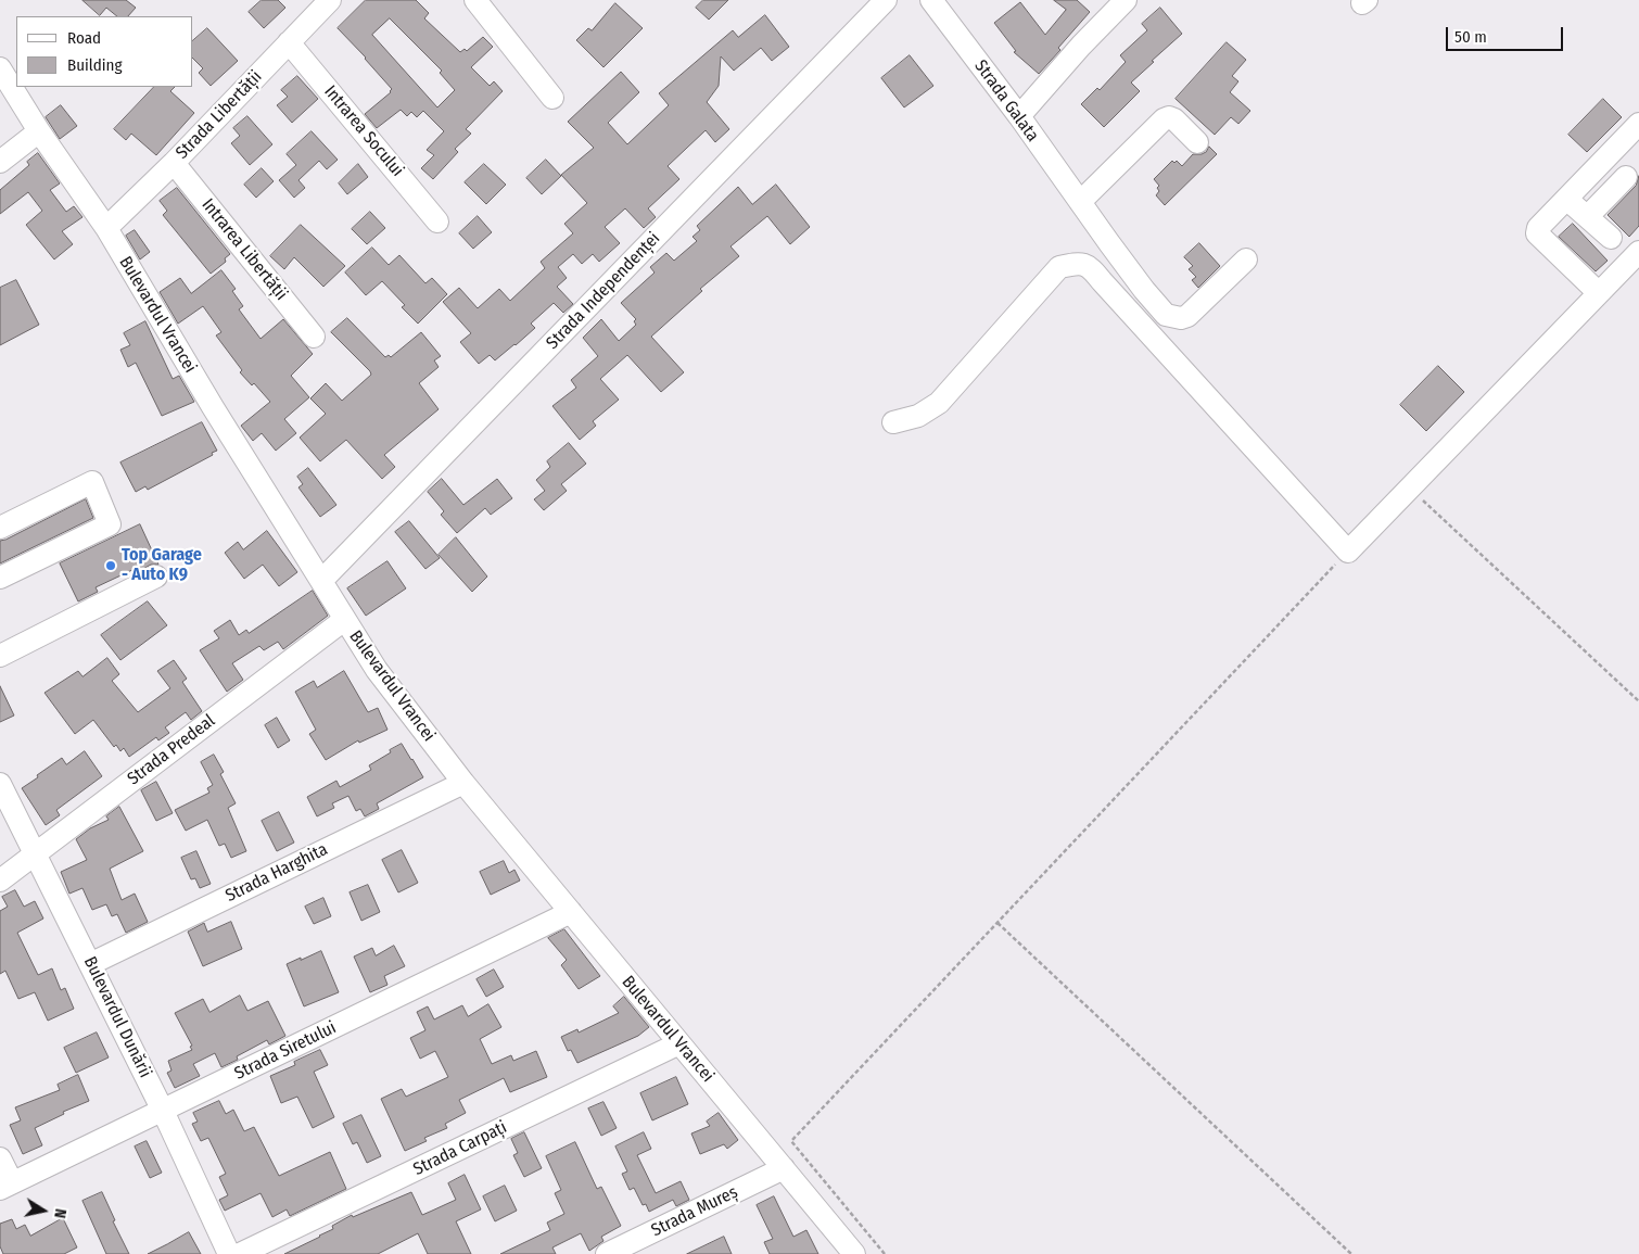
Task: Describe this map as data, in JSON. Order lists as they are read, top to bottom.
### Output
{
  "streets": {
    "street": [
      "Strada Galata",
      "Strada Libertății",
      "Intrarea Socului",
      "Intrarea Libertății",
      "Strada Independenței",
      "Bulevardul Vrancei",
      "Strada Predeal",
      "Strada Harghita",
      "Bulevardul Dunării",
      "Strada Siretului",
      "Strada Carpați",
      "Strada Mureș"
    ]
  },
  "crossings": [
    ["Strada Libertății", "Intrarea Socului"],
    ["Strada Libertății", "Intrarea Libertății"],
    ["Strada Libertății", "Bulevardul Vrancei"],
    ["Strada Independenței", "Bulevardul Vrancei"],
    ["Bulevardul Vrancei", "Strada Predeal"],
    ["Bulevardul Vrancei", "Strada Harghita"],
    ["Bulevardul Vrancei", "Strada Siretului"],
    ["Bulevardul Vrancei", "Strada Carpați"],
    ["Bulevardul Vrancei", "Strada Mureș"],
    ["Strada Predeal", "Bulevardul Dunării"],
    ["Strada Harghita", "Bulevardul Dunării"],
    ["Bulevardul Dunării", "Strada Siretului"]
  ],
  "places": ["Top Garage - Auto K9"],
  "legend": ["Road", "Building"],
  "scale_bar": "50 m",
  "north": "right"
}
